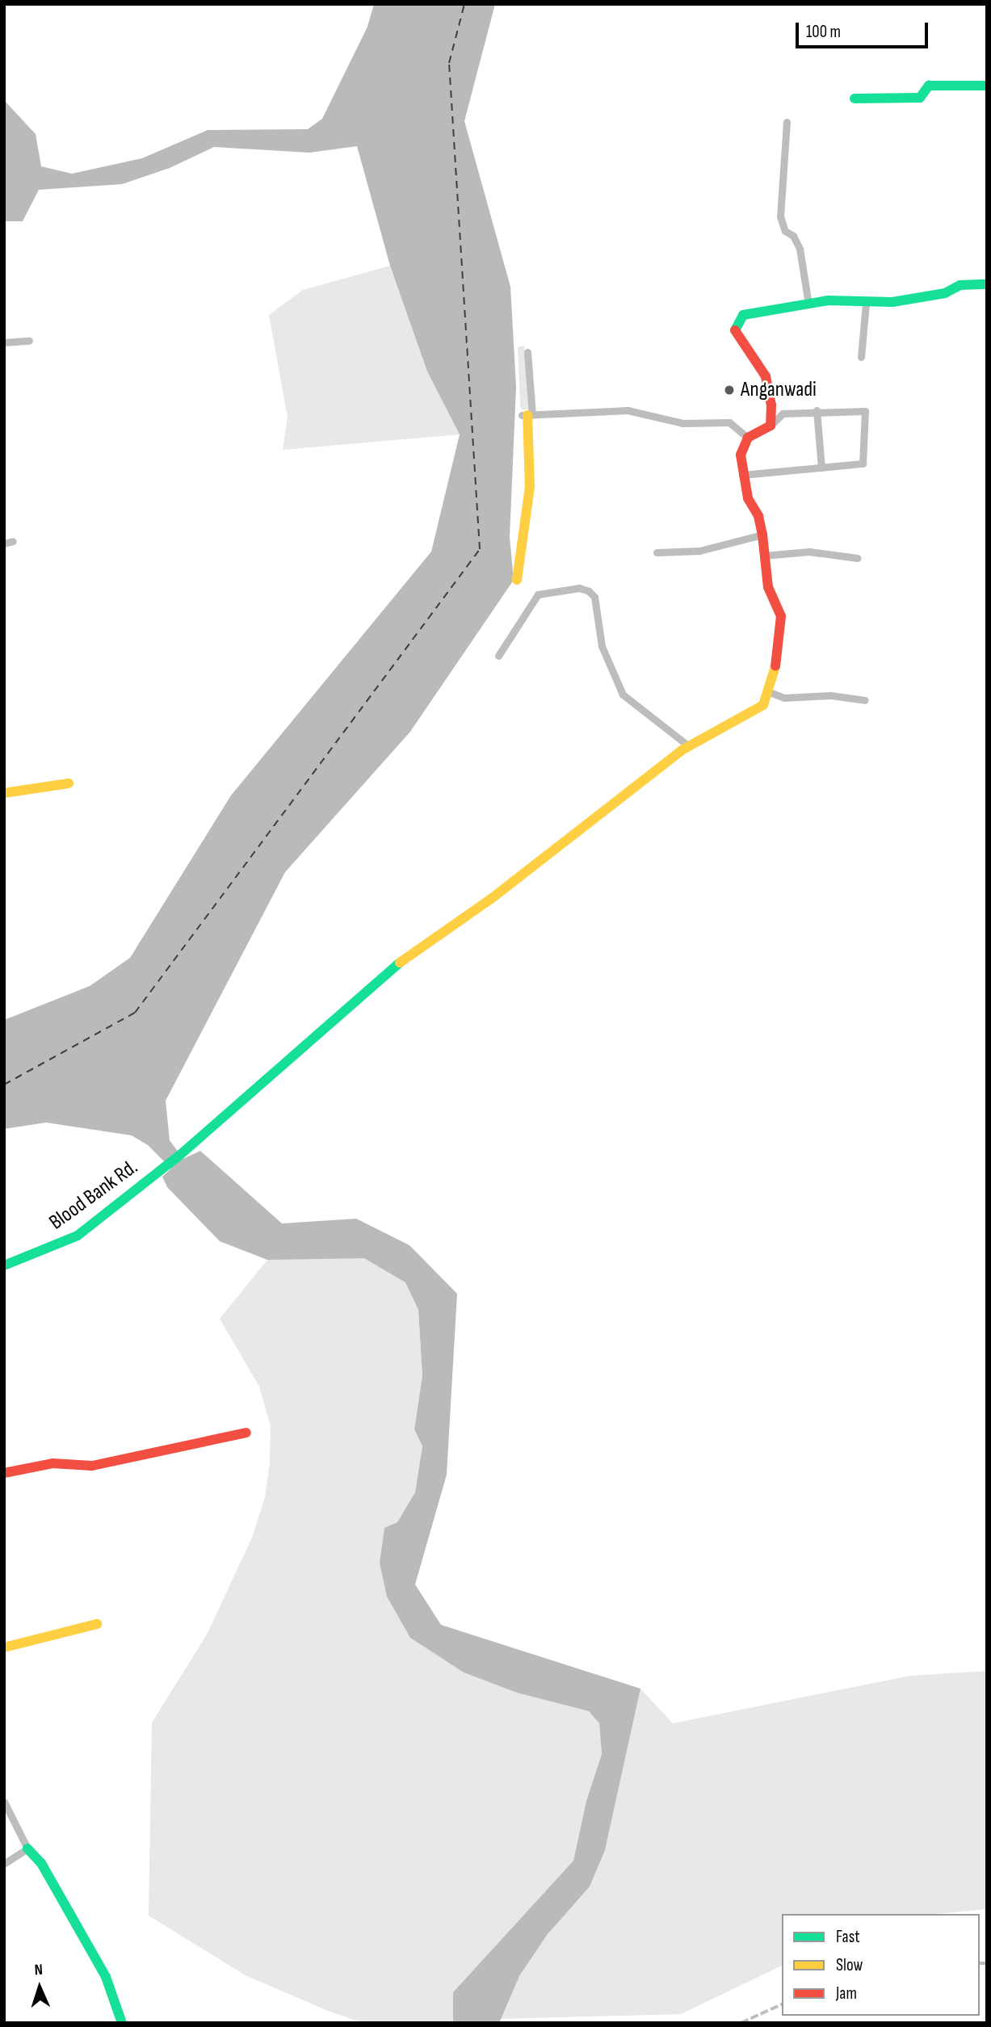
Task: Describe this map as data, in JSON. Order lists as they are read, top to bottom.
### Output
{
  "streets": {
    "street": ["Blood Bank Rd."]
  },
  "places": ["Anganwadi"],
  "legend": ["Fast", "Slow", "Jam"],
  "scale_bar": "100 m",
  "north": "top"
}
